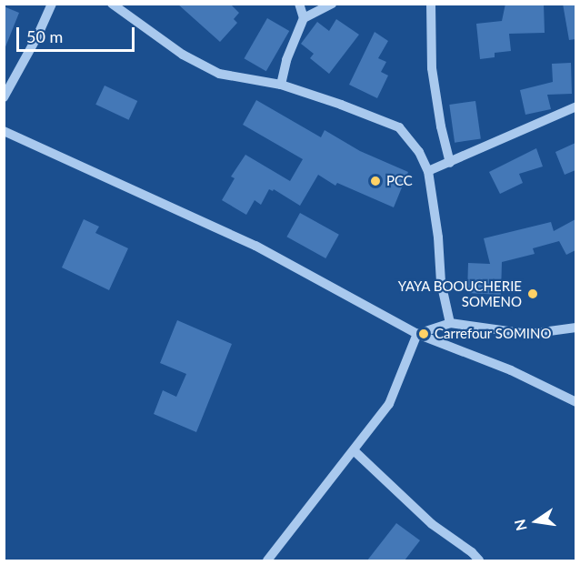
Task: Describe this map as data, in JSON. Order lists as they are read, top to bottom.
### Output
{
  "places": ["PCC", "YAYA BOOUCHERIE SOMENO", "Carrefour SOMINO"],
  "scale_bar": "50 m",
  "north": "left"
}
